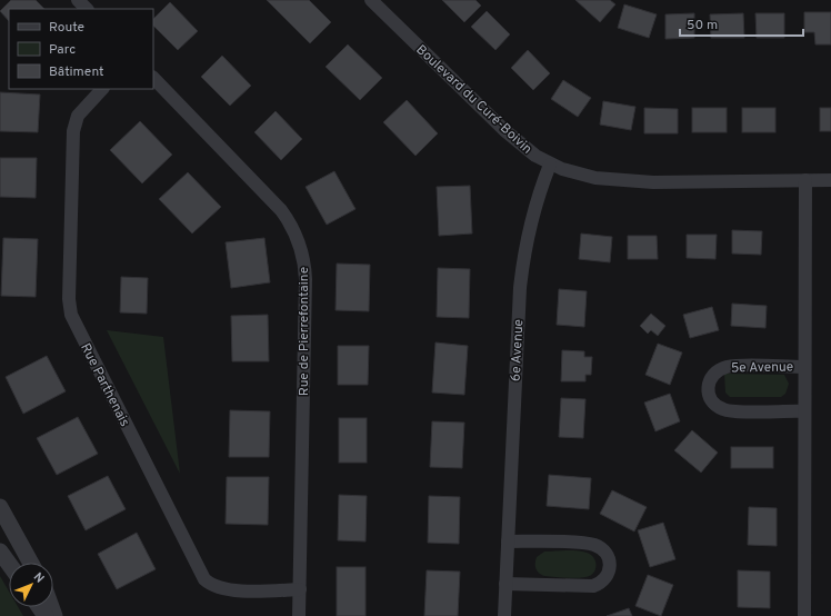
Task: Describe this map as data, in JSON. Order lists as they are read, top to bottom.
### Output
{
  "streets": {
    "street": [
      "Boulevard du Curé-Boivin",
      "Rue de Pierrefontaine",
      "6e Avenue",
      "5e Avenue",
      "Rue Parthenais"
    ]
  },
  "crossings": [
    ["Boulevard du Curé-Boivin", "6e Avenue"],
    ["Boulevard du Curé-Boivin", "5e Avenue"],
    ["Rue de Pierrefontaine", "Rue Parthenais"]
  ],
  "legend": ["Route", "Parc", "Bâtiment"],
  "scale_bar": "50 m",
  "north": "top right"
}
